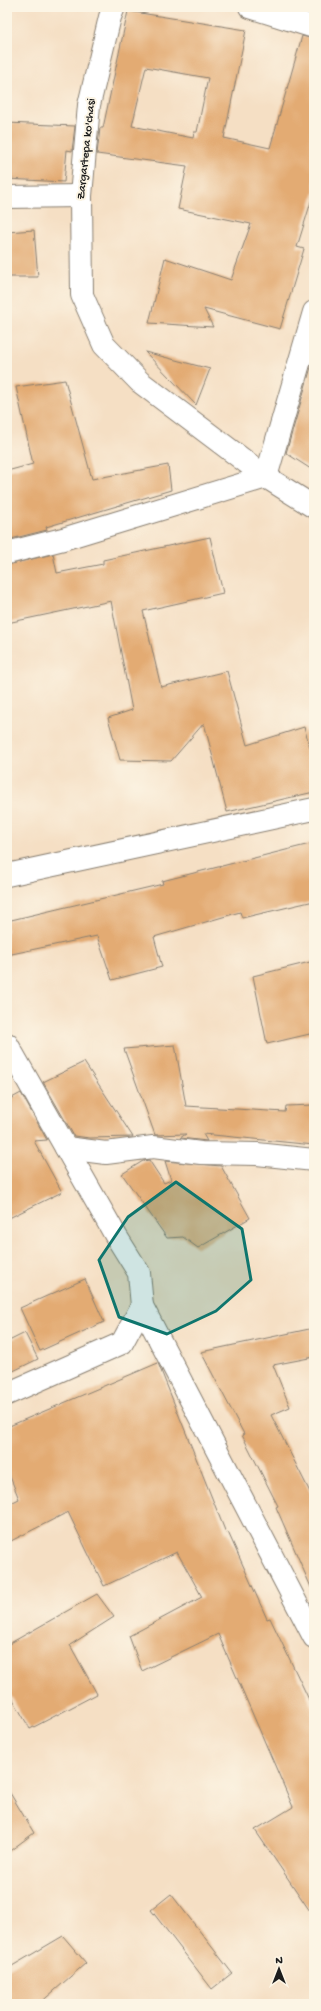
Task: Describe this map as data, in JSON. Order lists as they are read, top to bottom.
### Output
{
  "streets": {
    "street": ["Zargartepa ko'chasi"]
  },
  "north": "top"
}
